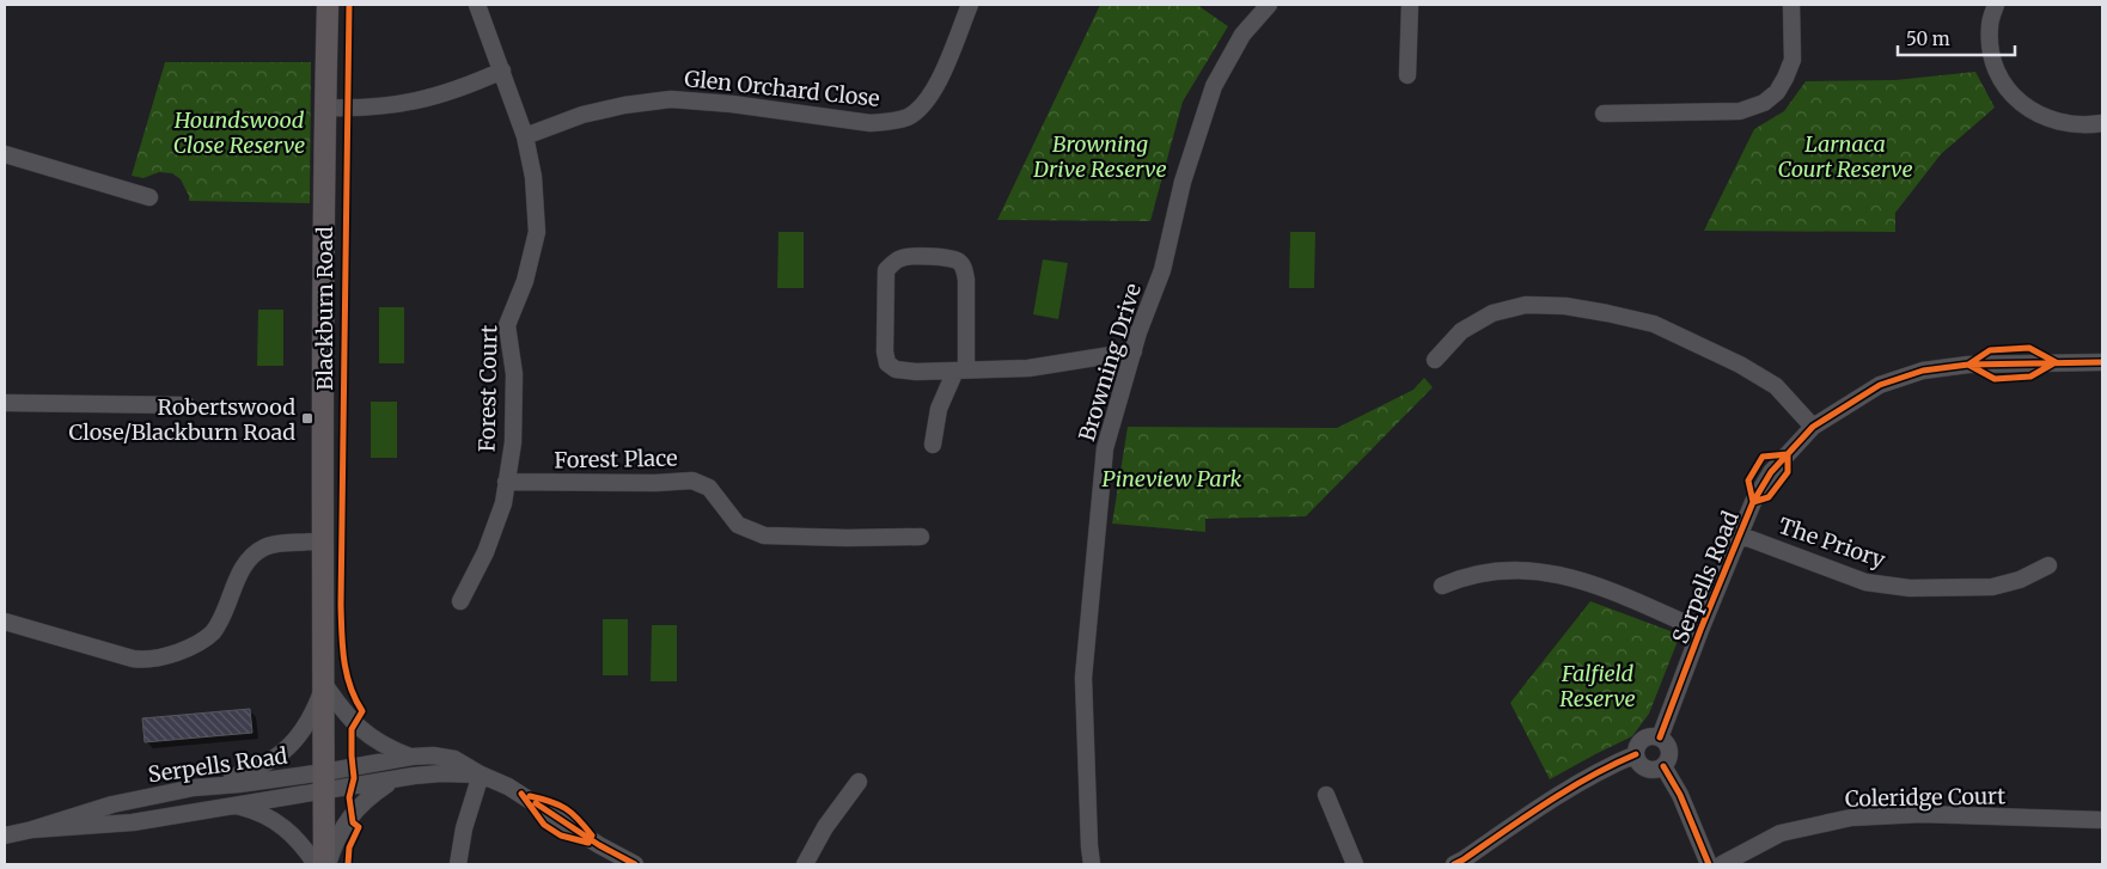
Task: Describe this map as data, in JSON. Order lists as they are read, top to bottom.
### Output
{
  "streets": {
    "main road": ["Blackburn Road"],
    "street": [
      "Glen Orchard Close",
      "Browning Drive",
      "Forest Court",
      "Forest Place",
      "The Priory",
      "Serpells Road",
      "Coleridge Court"
    ]
  },
  "crossings": [
    ["Glen Orchard Close", "Forest Court"],
    ["Blackburn Road", "Serpells Road"],
    ["Forest Court", "Forest Place"],
    ["The Priory", "Serpells Road"]
  ],
  "parks": [
    "Houndswood Close Reserve",
    "Browning Drive Reserve",
    "Larnaca Court Reserve",
    "Pineview Park",
    "Falfield Reserve"
  ],
  "places": {
    "transit": ["Robertswood Close/Blackburn Road"]
  },
  "scale_bar": "50 m"
}
